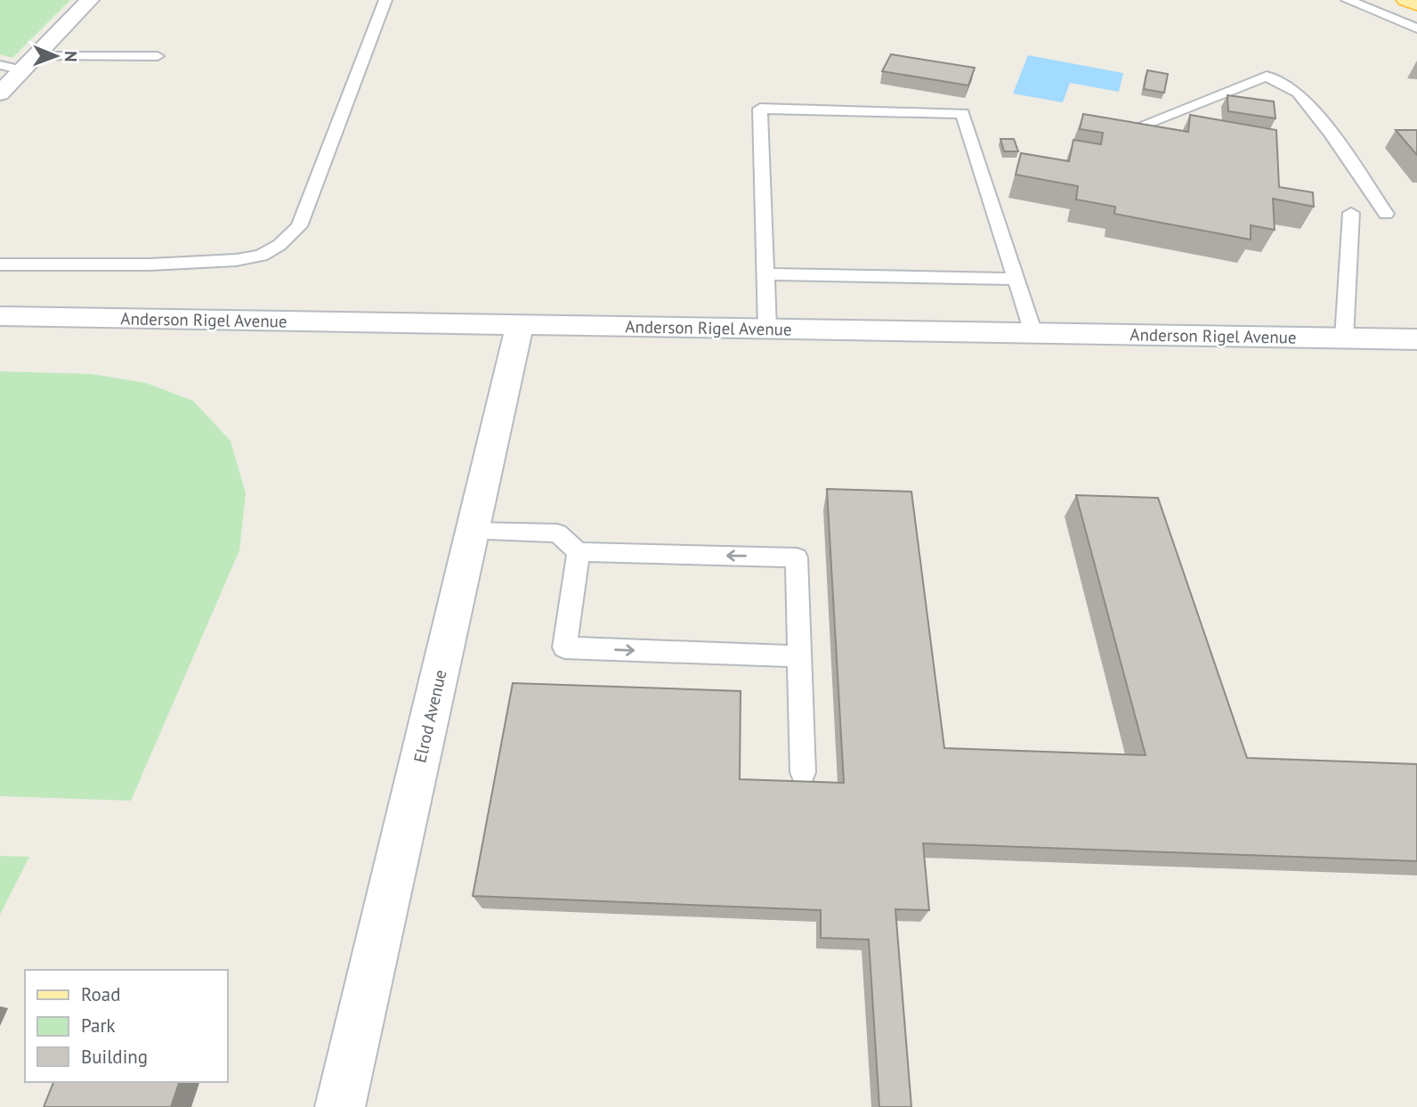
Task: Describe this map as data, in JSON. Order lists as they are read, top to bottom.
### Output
{
  "streets": {
    "street": ["Anderson Rigel Avenue", "Elrod Avenue"]
  },
  "crossings": [
    ["Anderson Rigel Avenue", "Elrod Avenue"]
  ],
  "legend": ["Road", "Park", "Building"],
  "north": "right"
}
